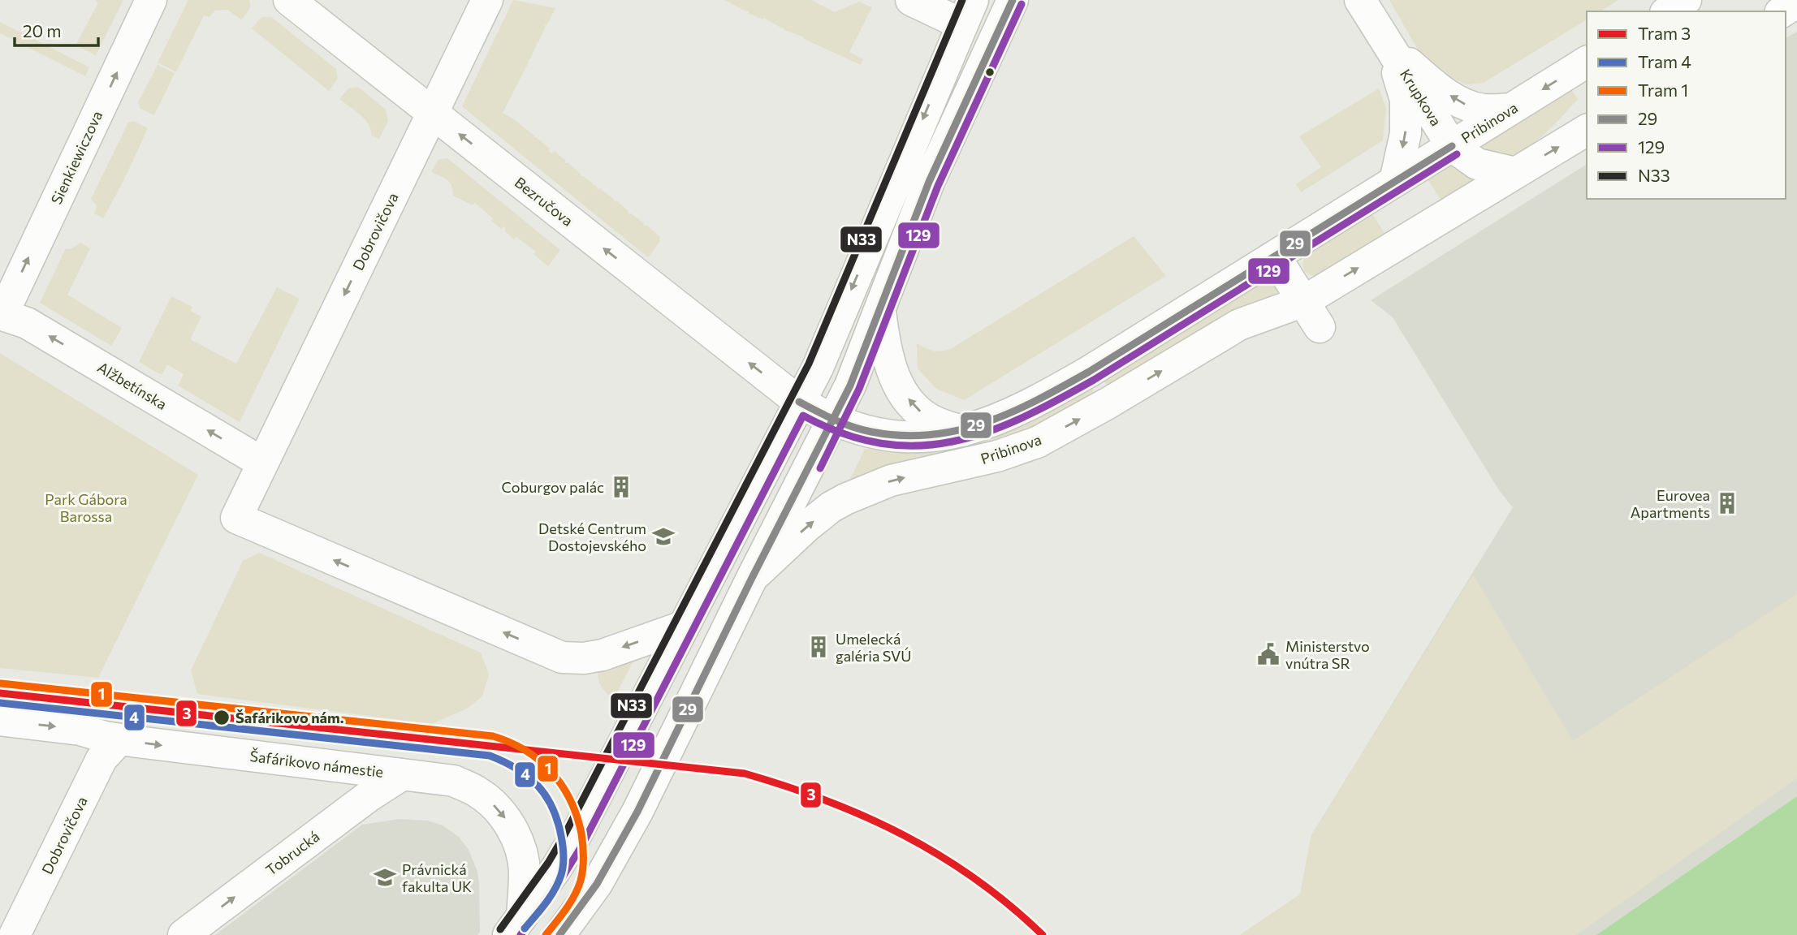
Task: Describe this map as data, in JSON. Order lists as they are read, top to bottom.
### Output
{
  "streets": {
    "street": [
      "Krupkova",
      "Pribinova",
      "Sienkiewiczova",
      "Bezručova",
      "Dobrovičova",
      "Alžbetínska",
      "Šafárikovo námestie",
      "Tobrucká"
    ]
  },
  "crossings": [
    ["Krupkova", "Pribinova"],
    ["Pribinova", "Bezručova"],
    ["Sienkiewiczova", "Alžbetínska"],
    ["Bezručova", "Dobrovičova"],
    ["Dobrovičova", "Alžbetínska"],
    ["Dobrovičova", "Šafárikovo námestie"],
    ["Šafárikovo námestie", "Tobrucká"]
  ],
  "one_way": [
    "Sienkiewiczova",
    "Bezručova",
    "Dobrovičova",
    "Alžbetínska",
    "Šafárikovo námestie",
    "Tobrucká"
  ],
  "parks": ["Park Gábora Barossa"],
  "places": {
    "building": ["Coburgov palác", "Eurovea Apartments", "Umelecká galéria SVÚ"],
    "school or university": ["Detské Centrum Dostojevského", "Právnická fakulta UK"],
    "public building": ["Ministerstvo vnútra SR"],
    "other": ["Šafárikovo nám."]
  },
  "lines": [
    "transit line 29",
    "transit line N33",
    "transit line 129",
    "tram line 1",
    "tram line 3",
    "tram line 4"
  ],
  "legend": [
    "Tram 3",
    "Tram 4",
    "Tram 1",
    "29",
    "129",
    "N33"
  ],
  "scale_bar": "20 m"
}
